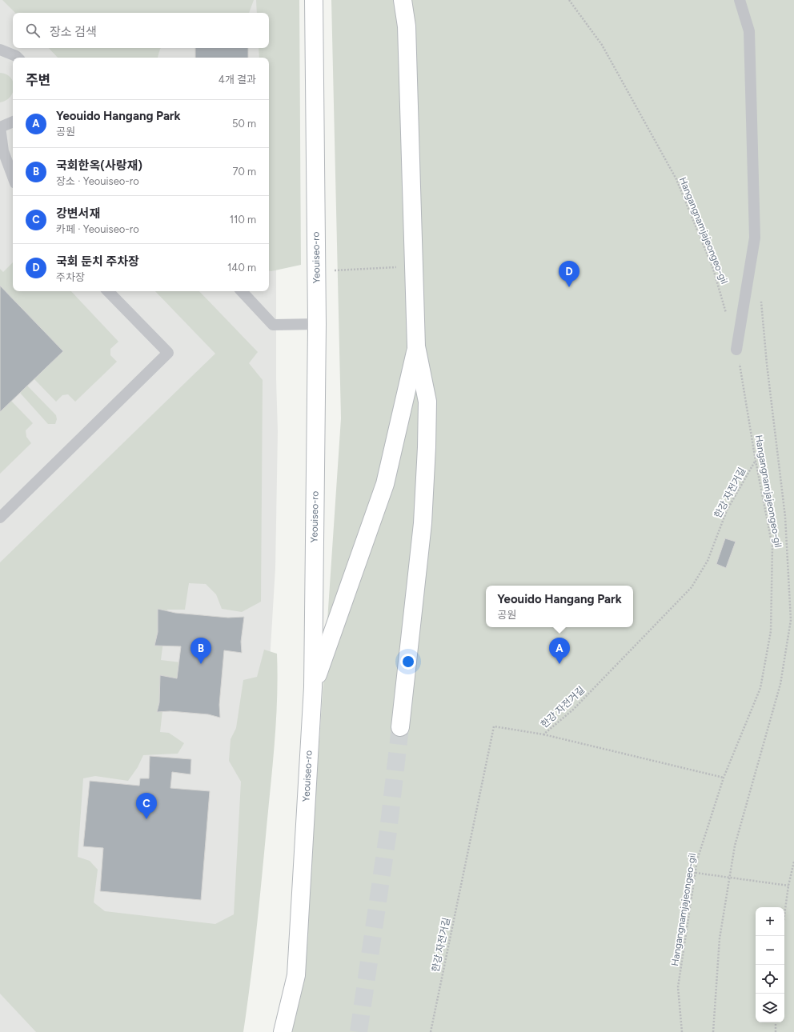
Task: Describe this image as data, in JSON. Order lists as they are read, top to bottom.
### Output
{
  "streets": {
    "main road": ["Yeouiseo-ro"],
    "path": ["Hangangnamjajeongeo-gil", "한강 자전거길"]
  },
  "crossings": [
    ["Hangangnamjajeongeo-gil", "한강 자전거길"]
  ],
  "page": {
    "search": "장소 검색",
    "heading": ["주변", "4개 결과"],
    "list": [
      {
        "mark": "A",
        "name": "Yeouido Hangang Park",
        "note": "공원",
        "value": "50 m"
      },
      {
        "mark": "B",
        "name": "국회한옥(사랑재)",
        "note": "장소 · Yeouiseo-ro",
        "value": "70 m"
      },
      {
        "mark": "C",
        "name": "강변서재",
        "note": "카페 · Yeouiseo-ro",
        "value": "110 m"
      },
      {
        "mark": "D",
        "name": "국회 둔치 주차장",
        "note": "주차장",
        "value": "140 m"
      }
    ],
    "pins": [
      "D",
      "A",
      "B",
      "C"
    ],
    "popup": ["Yeouido Hangang Park", "공원"],
    "map_buttons": ["+", "−"]
  }
}
